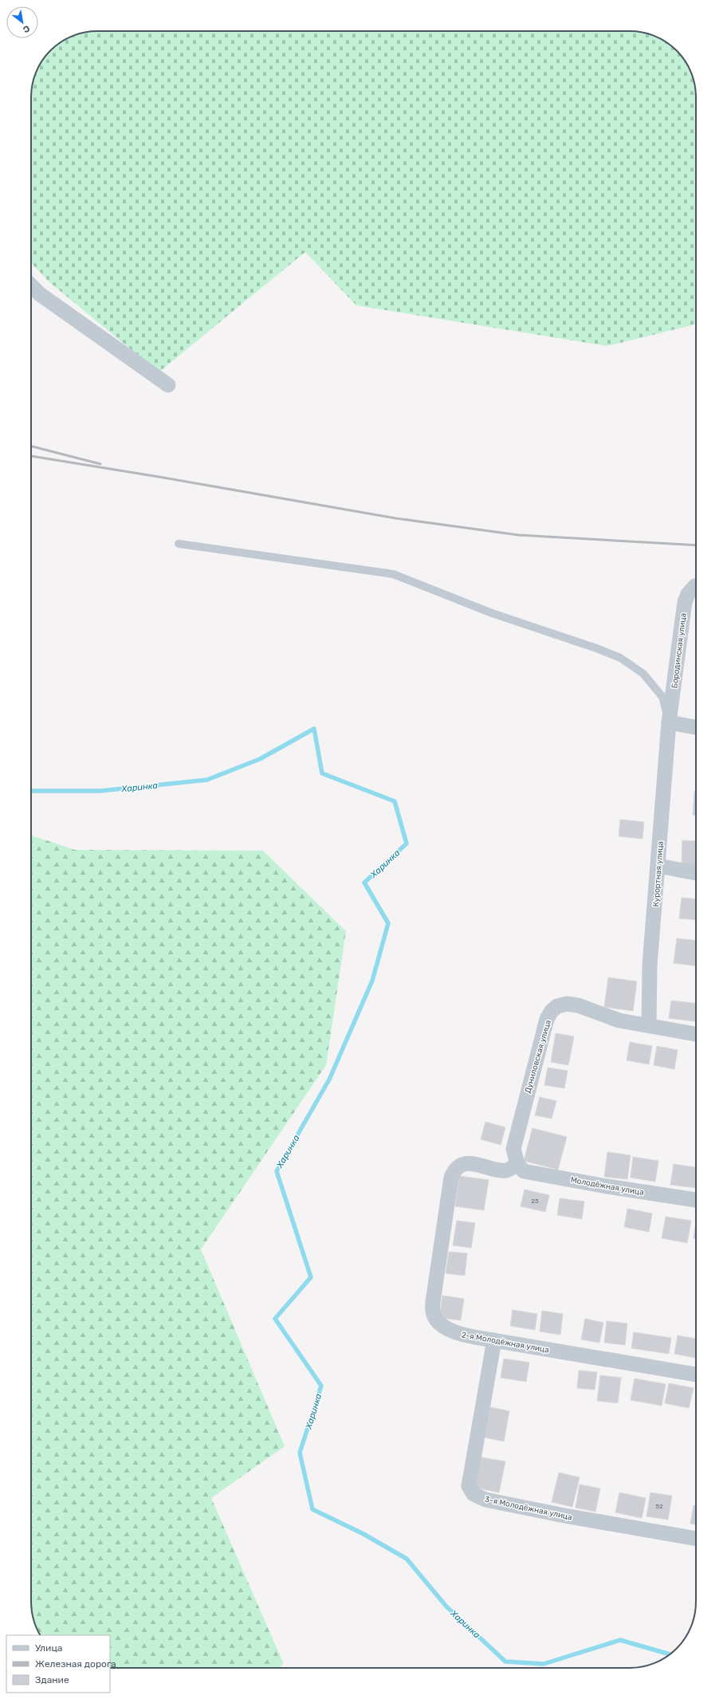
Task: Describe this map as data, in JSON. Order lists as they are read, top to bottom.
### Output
{
  "streets": {
    "street": [
      "Бородинская улица",
      "Курортная улица",
      "Дуниловская улица",
      "Молодёжная улица",
      "2-я Молодёжная улица",
      "3-я Молодёжная улица"
    ]
  },
  "crossings": [
    ["Бородинская улица", "Курортная улица"],
    ["Курортная улица", "Дуниловская улица"],
    ["Дуниловская улица", "Молодёжная улица"],
    ["Дуниловская улица", "2-я Молодёжная улица"],
    ["Молодёжная улица", "2-я Молодёжная улица"],
    ["2-я Молодёжная улица", "3-я Молодёжная улица"]
  ],
  "water": ["Харинка"],
  "house_numbers": ["25", "52"],
  "legend": ["Улица", "Железная дорога", "Здание"],
  "north": "bottom right"
}
